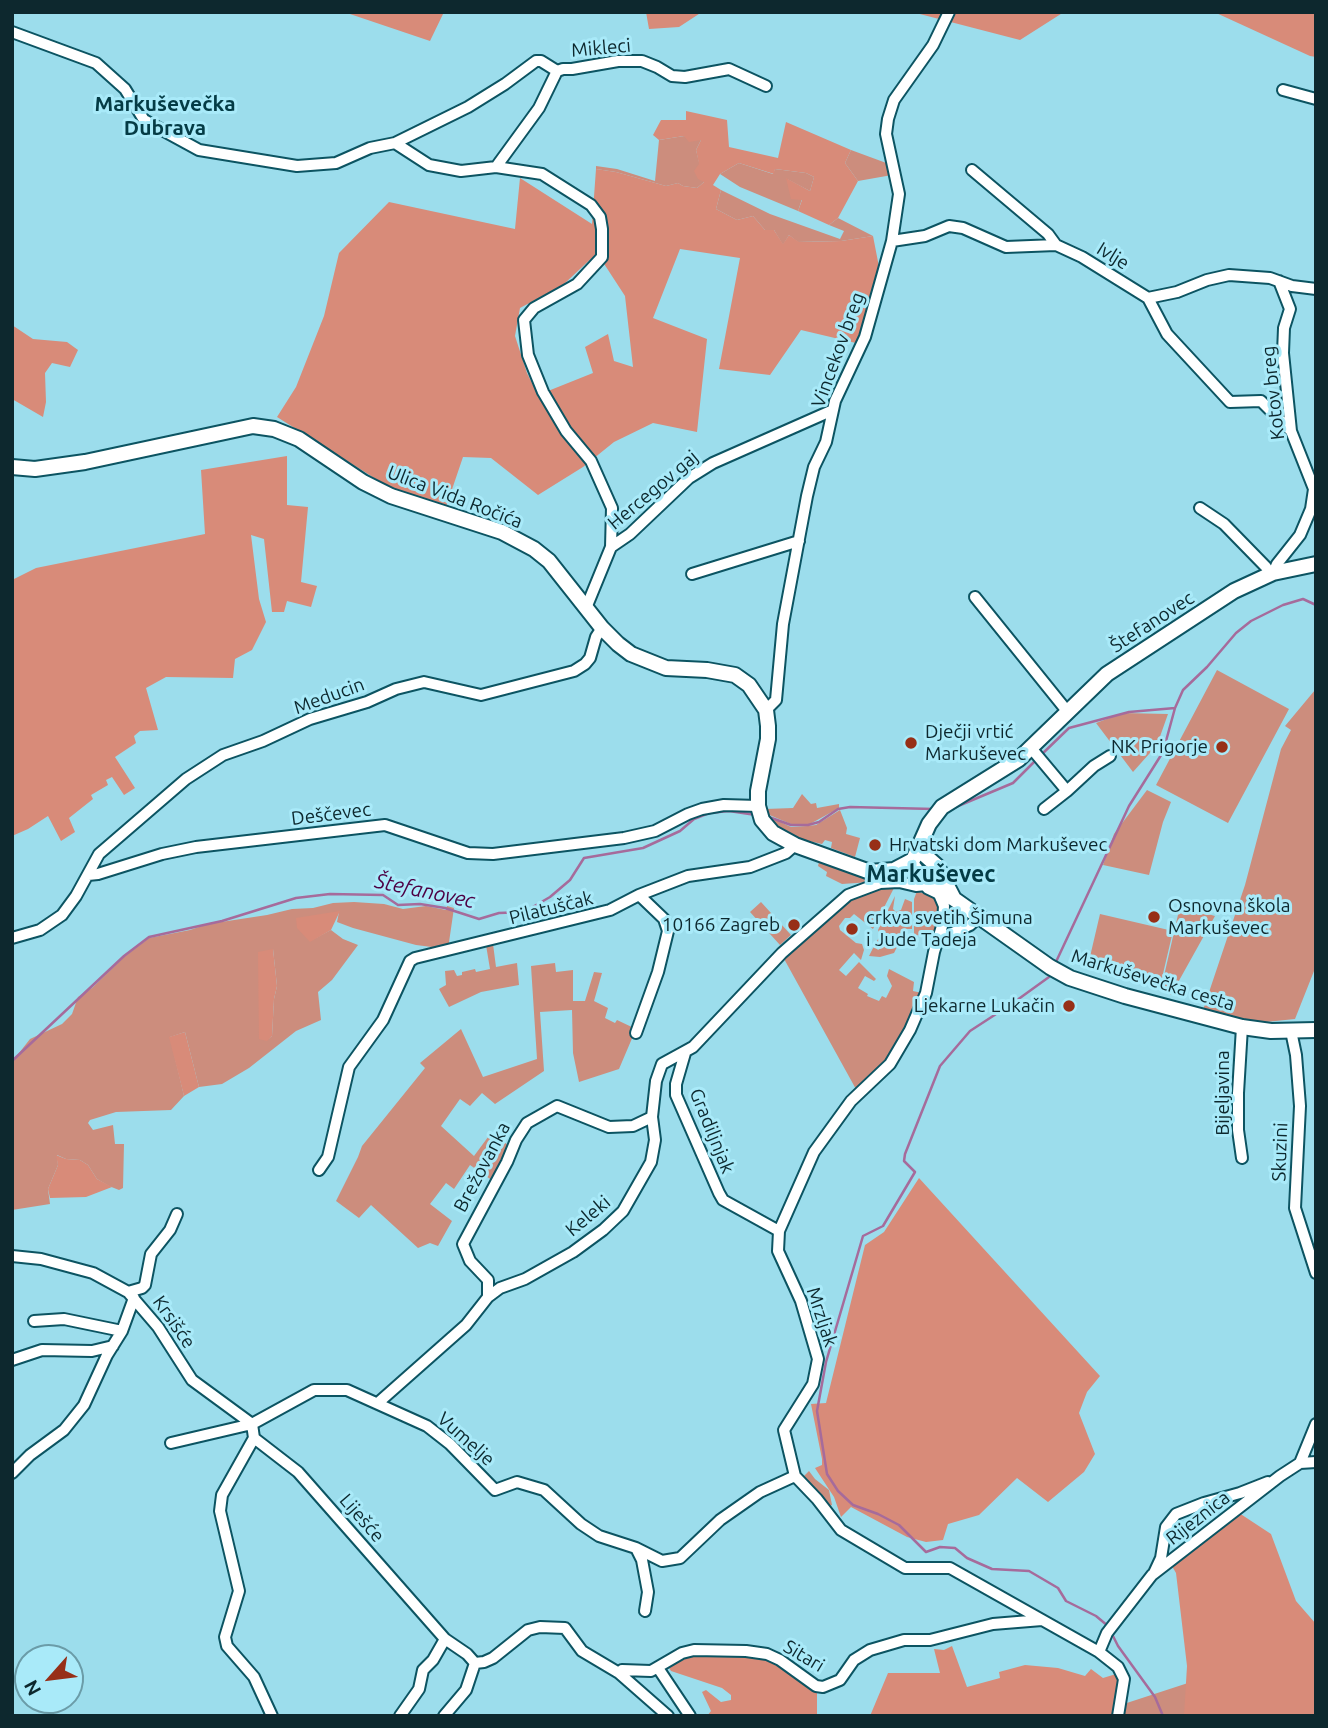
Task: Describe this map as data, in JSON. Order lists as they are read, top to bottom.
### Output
{
  "streets": {
    "main road": ["Ulica Vida Ročića", "Štefanovec", "Markuševečka cesta"],
    "street": [
      "Mikleci",
      "Ivlje",
      "Vincekov breg",
      "Kotov breg",
      "Hercegov gaj",
      "Meducin",
      "Deščevec",
      "Pilatuščak",
      "Bijeljavina",
      "Gradiljnjak",
      "Skuzini",
      "Brežovanka",
      "Keleki",
      "Mrzljak",
      "Krsišće",
      "Vumelje",
      "Liješće",
      "Rijeznica",
      "Sitari"
    ]
  },
  "crossings": [
    ["Ivlje", "Vincekov breg"],
    ["Vincekov breg", "Hercegov gaj"],
    ["Vincekov breg", "Ulica Vida Ročića"],
    ["Kotov breg", "Štefanovec"],
    ["Ulica Vida Ročića", "Meducin"],
    ["Meducin", "Deščevec"],
    ["Markuševečka cesta", "Bijeljavina"],
    ["Markuševečka cesta", "Skuzini"],
    ["Gradiljnjak", "Mrzljak"],
    ["Brežovanka", "Keleki"],
    ["Mrzljak", "Vumelje"],
    ["Mrzljak", "Rijeznica"],
    ["Mrzljak", "Sitari"]
  ],
  "districts": ["Markuševečka Dubrava", "Markuševec"],
  "water": ["Štefanovec"],
  "places": [
    "Dječji vrtić Markuševec",
    "NK Prigorje",
    "Hrvatski dom Markuševec",
    "Osnovna škola Markuševec",
    "10166 Zagreb",
    "crkva svetih Šimuna i Jude Tadeja",
    "Ljekarne Lukačin"
  ],
  "north": "bottom left"
}
